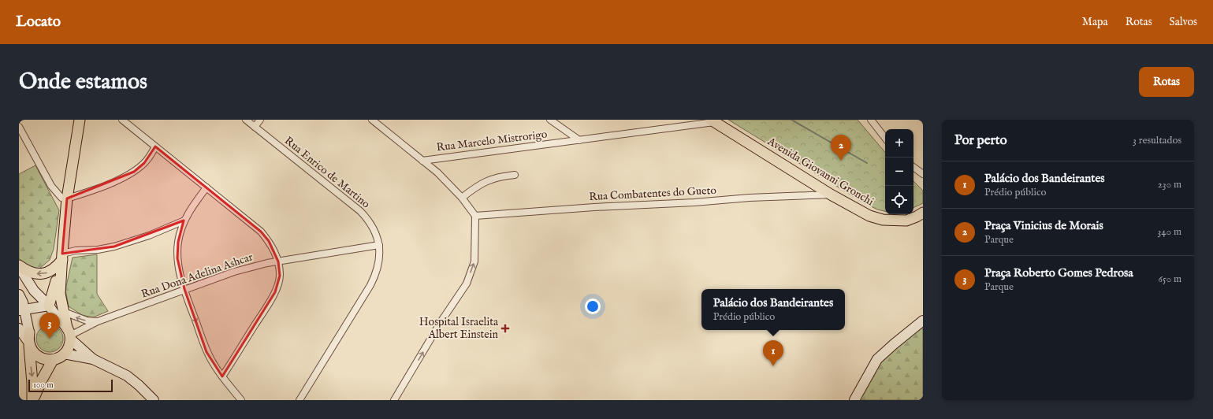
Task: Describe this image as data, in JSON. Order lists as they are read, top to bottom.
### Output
{
  "streets": {
    "main road": ["Avenida Giovanni Gronchi"],
    "street": [
      "Rua Marcelo Mistrorigo",
      "Rua Enrico de Martino",
      "Rua Combatentes do Gueto",
      "Rua Dona Adelina Ashcar"
    ]
  },
  "crossings": [
    ["Rua Marcelo Mistrorigo", "Avenida Giovanni Gronchi"],
    ["Avenida Giovanni Gronchi", "Rua Combatentes do Gueto"],
    ["Rua Enrico de Martino", "Rua Dona Adelina Ashcar"]
  ],
  "places": {
    "health": ["Hospital Israelita Albert Einstein"]
  },
  "scale_bar": "100 m",
  "page": {
    "header": "Locato",
    "nav": ["Mapa", "Rotas", "Salvos"],
    "buttons": "Rotas",
    "title": "Onde estamos",
    "heading": ["Por perto", "3 resultados"],
    "map_buttons": ["+", "−"],
    "pins": ["2", "3", "1"],
    "list": [
      {
        "mark": "1",
        "name": "Palácio dos Bandeirantes",
        "note": "Prédio público",
        "value": "230 m"
      },
      {
        "mark": "2",
        "name": "Praça Vinicius de Morais",
        "note": "Parque",
        "value": "340 m"
      },
      {
        "mark": "3",
        "name": "Praça Roberto Gomes Pedrosa",
        "note": "Parque",
        "value": "650 m"
      }
    ],
    "popup": ["Palácio dos Bandeirantes", "Prédio público"],
    "scale": "100 m"
  }
}
